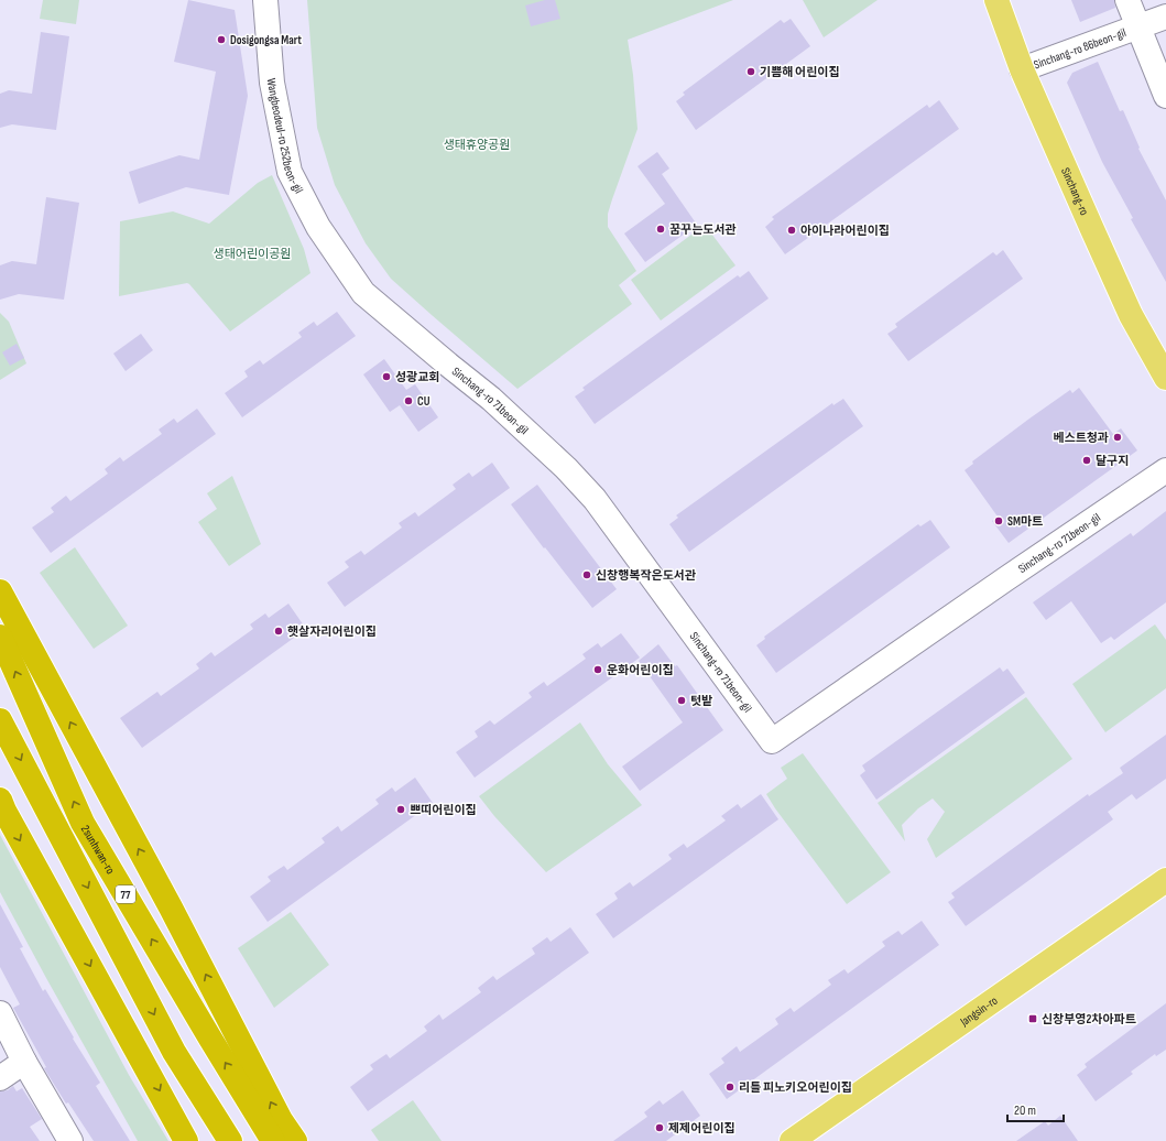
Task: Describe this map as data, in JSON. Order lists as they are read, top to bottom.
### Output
{
  "streets": {
    "highway": ["2sunhwan-ro", "77"],
    "main road": ["Sinchang-ro", "Jangsin-ro"],
    "street": ["Sinchang-ro 86beon-gil", "Wangbeodeul-ro 252beon-gil", "Sinchang-ro 71beon-gil"]
  },
  "crossings": [
    ["Sinchang-ro 86beon-gil", "Sinchang-ro"],
    ["Wangbeodeul-ro 252beon-gil", "Sinchang-ro 71beon-gil"]
  ],
  "parks": ["생태휴양공원", "생태어린이공원"],
  "places": {
    "other": [
      "Dosigongsa Mart",
      "기쁨해 어린이집",
      "꿈꾸는도서관",
      "아이나라어린이집",
      "성광교회",
      "CU",
      "베스트청과",
      "달구지",
      "SM마트",
      "신창행복작은도서관",
      "햇살자리어린이집",
      "운화어린이집",
      "텃밭",
      "쁘띠어린이집",
      "리틀 피노키오어린이집",
      "제제어린이집"
    ],
    "transit": ["신창부영2차아파트"]
  },
  "scale_bar": "20 m"
}
